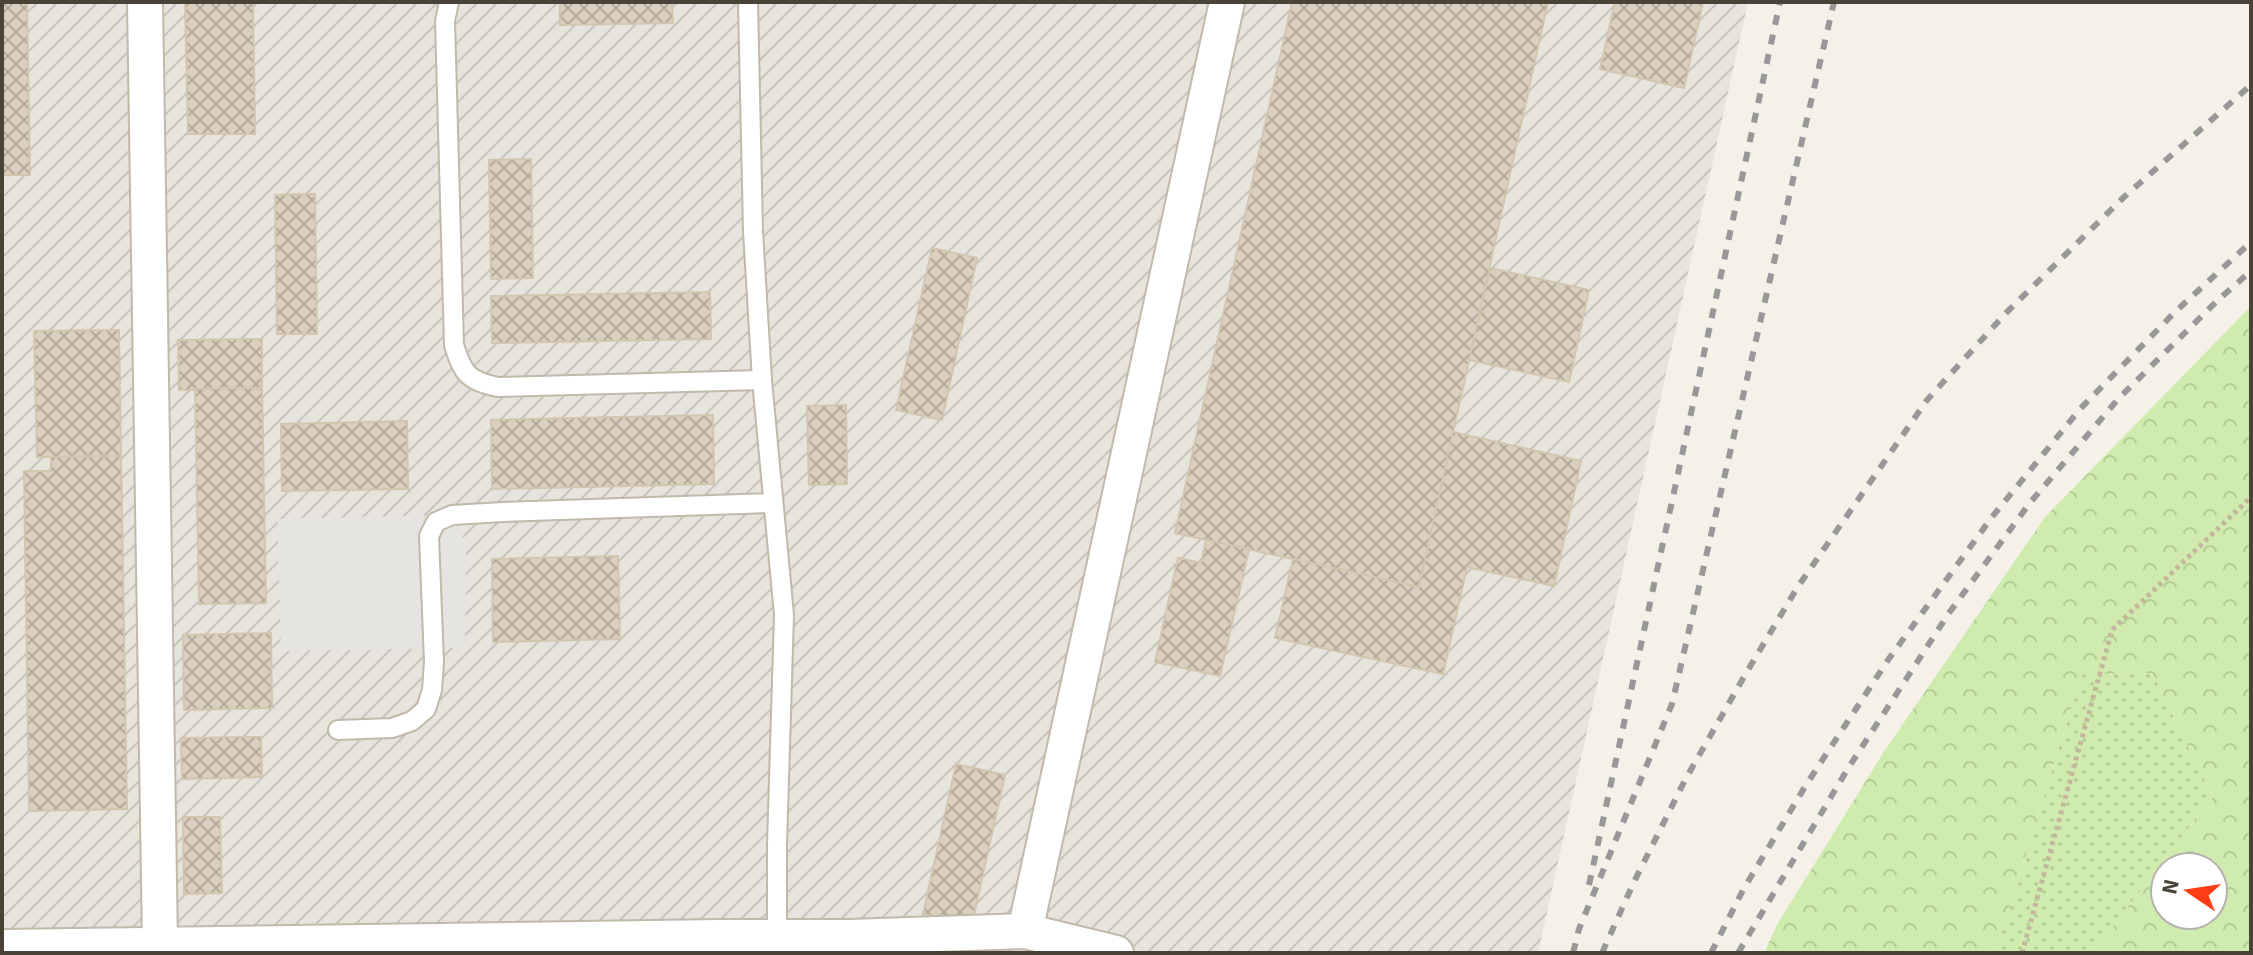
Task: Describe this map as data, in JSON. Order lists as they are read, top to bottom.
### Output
{
  "north": "left"
}
